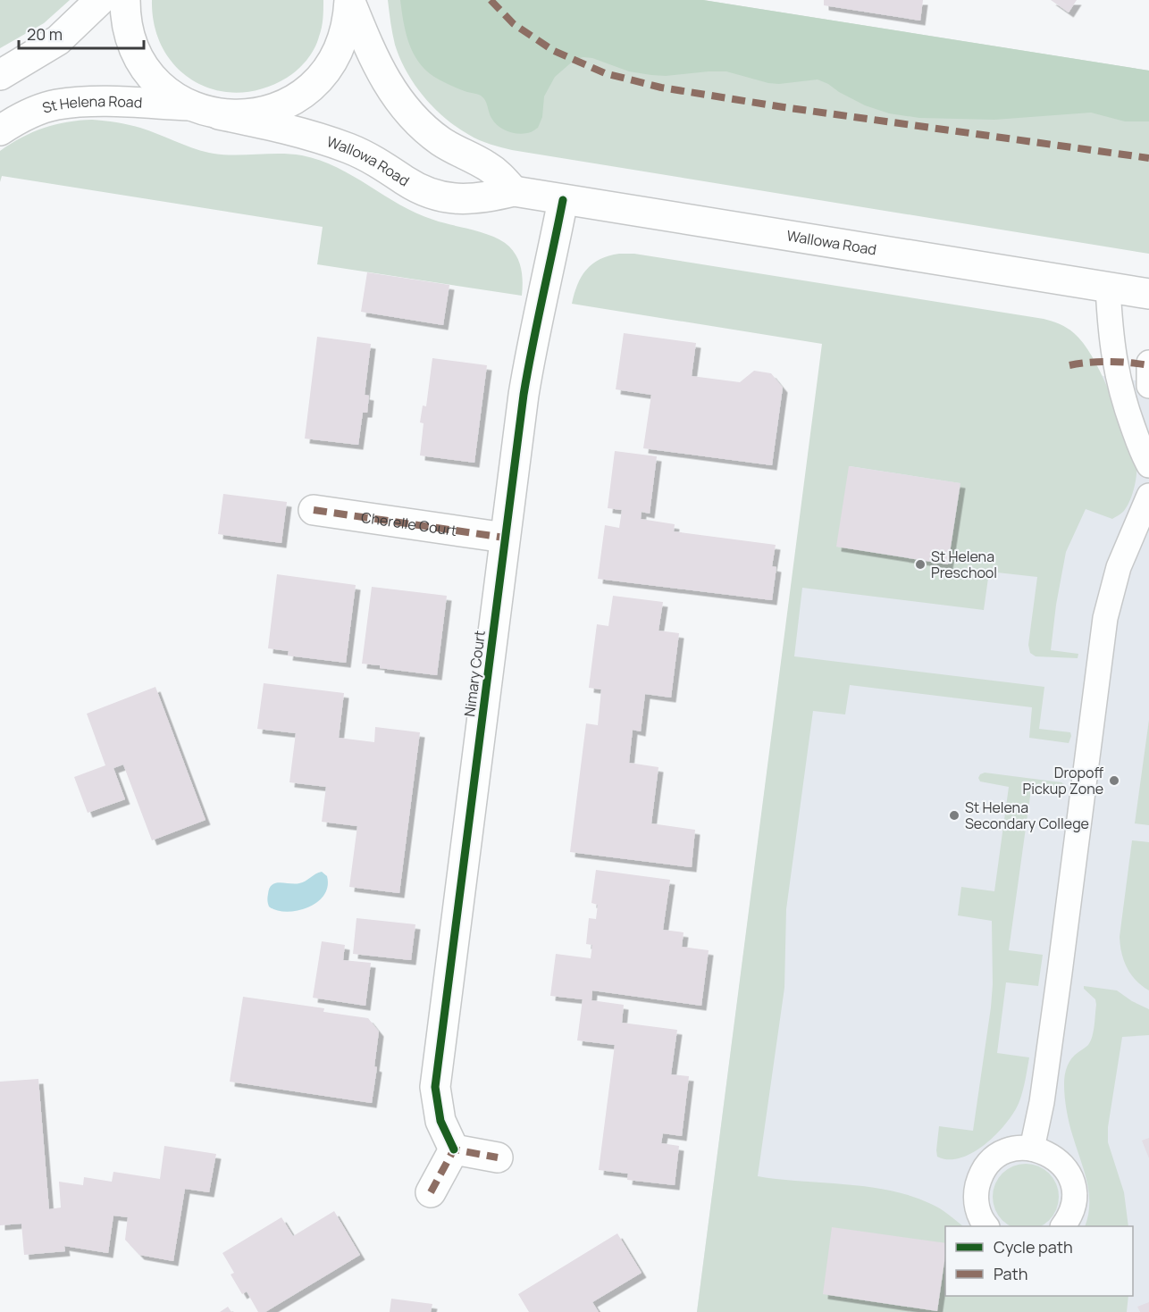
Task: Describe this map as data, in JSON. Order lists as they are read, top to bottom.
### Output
{
  "streets": {
    "main road": [
      "St Helena Road",
      "Wallowa Road",
      "Cherelle Court",
      "Nimary Court"
    ]
  },
  "crossings": [
    ["Wallowa Road", "Nimary Court"],
    ["Cherelle Court", "Nimary Court"]
  ],
  "places": ["St Helena Preschool", "Dropoff Pickup Zone", "St Helena Secondary College"],
  "legend": ["Cycle path", "Path"],
  "scale_bar": "20 m"
}
